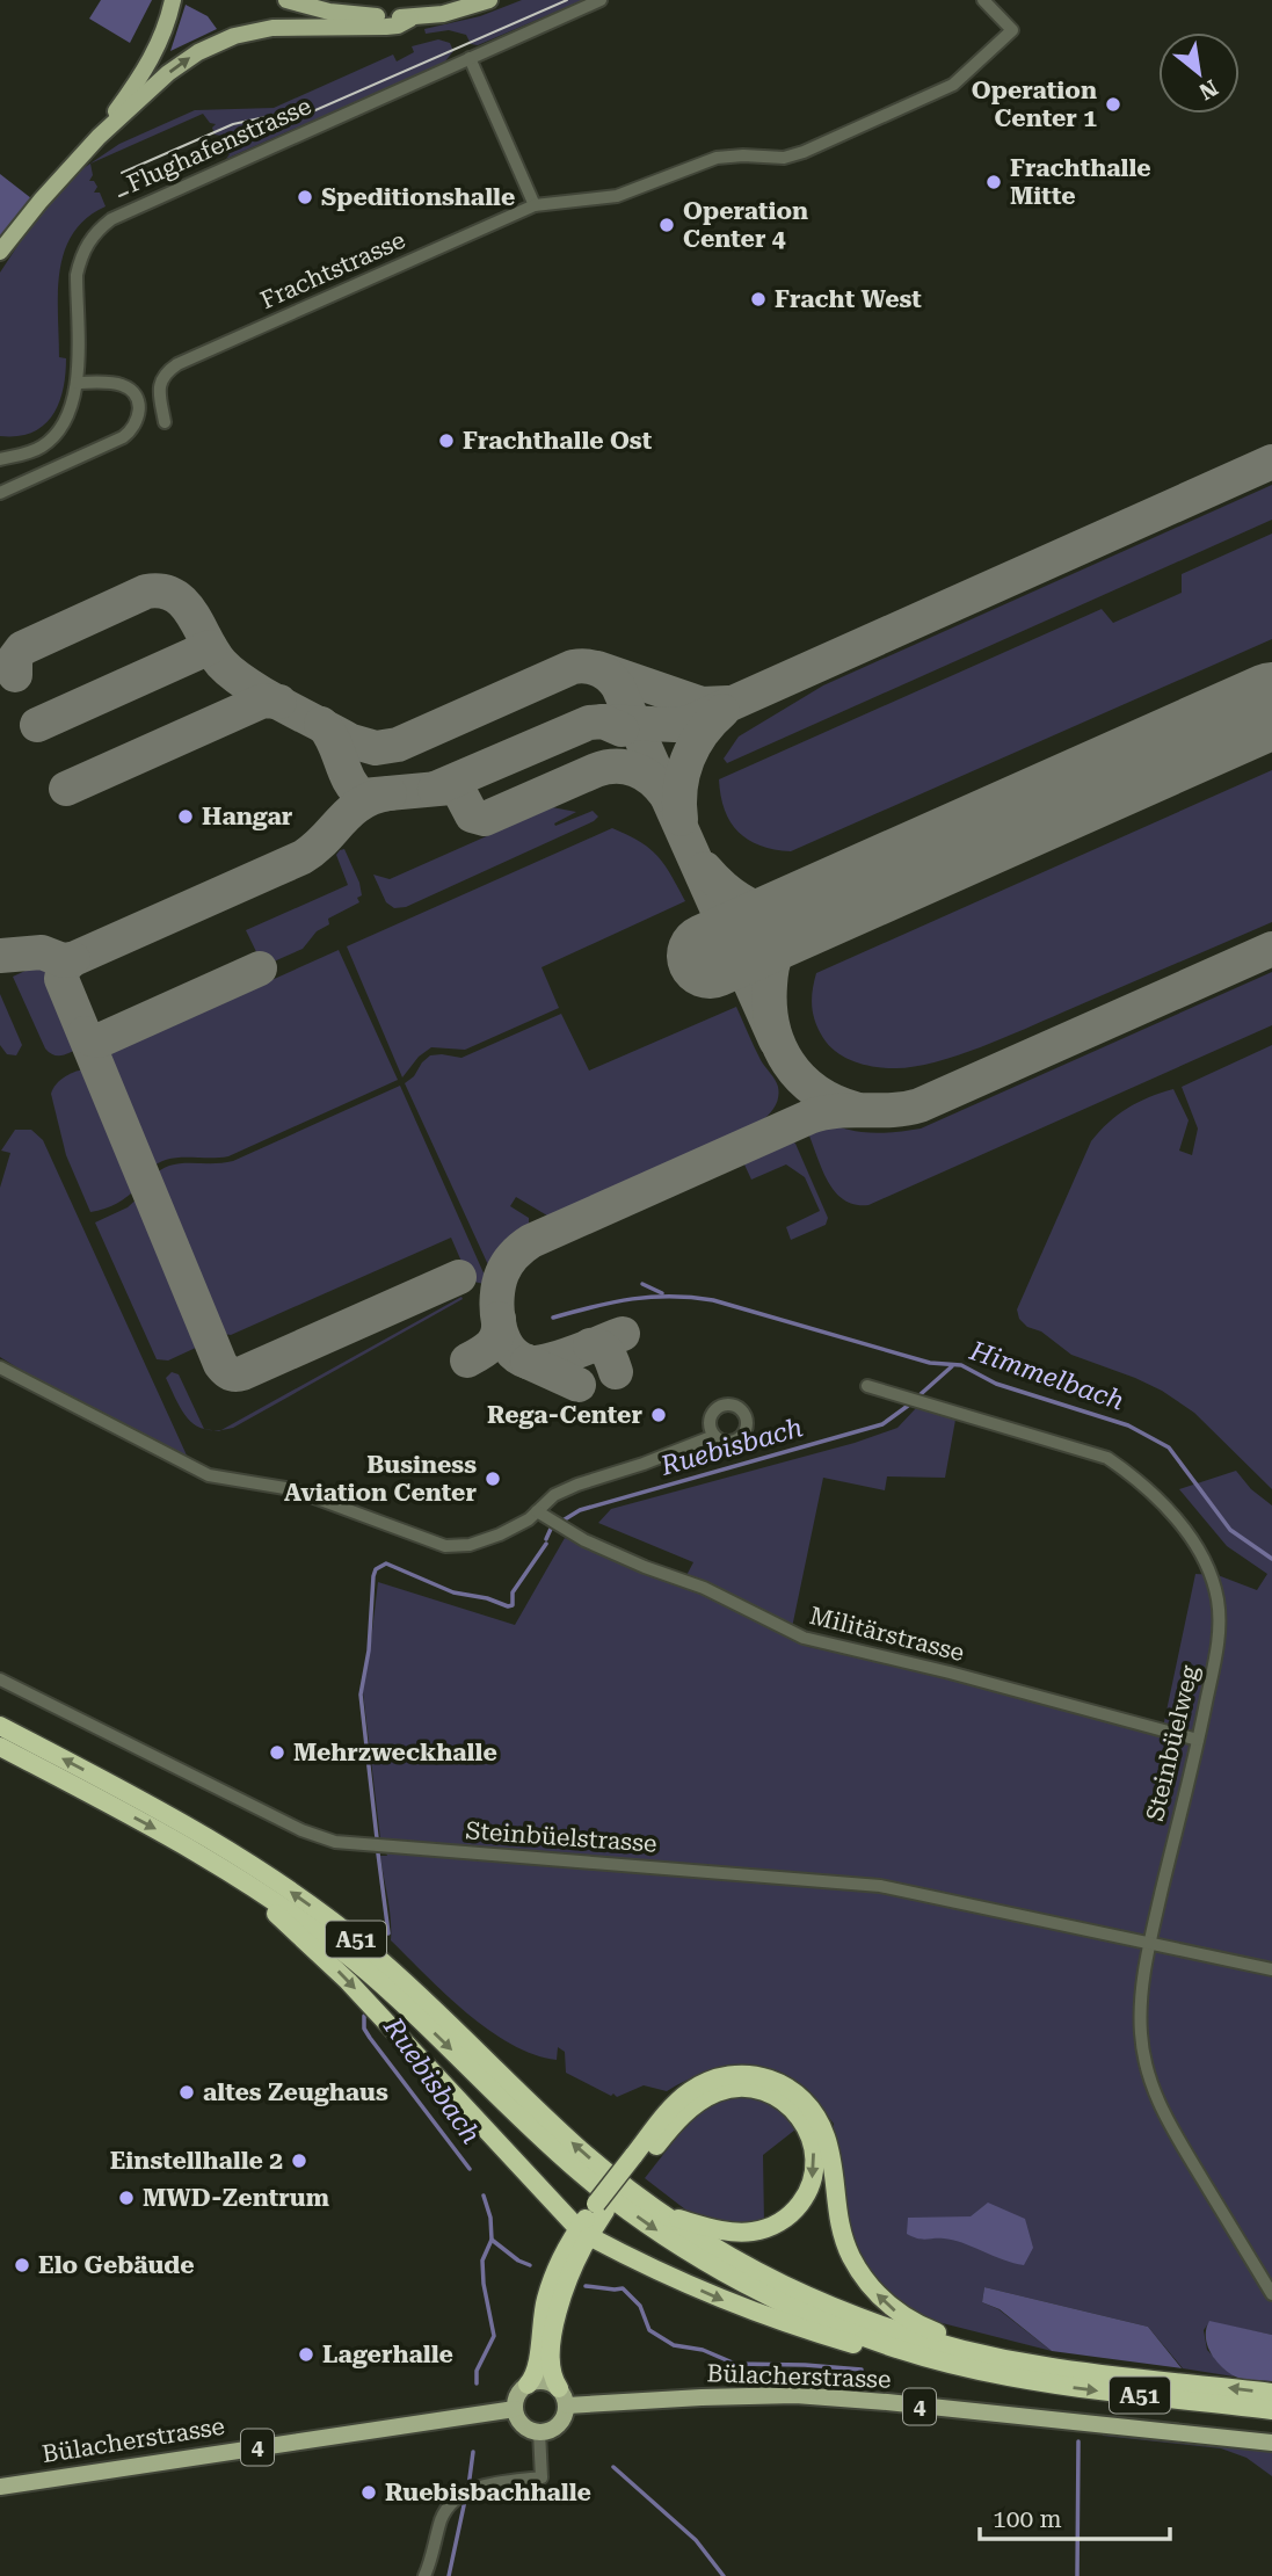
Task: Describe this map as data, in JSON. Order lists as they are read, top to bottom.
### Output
{
  "streets": {
    "highway": ["A51"],
    "main road": ["Bülacherstrasse", "4"],
    "street": [
      "Flughafenstrasse",
      "Frachtstrasse",
      "Militärstrasse",
      "Steinbüelweg",
      "Steinbüelstrasse"
    ]
  },
  "crossings": [
    ["Militärstrasse", "Steinbüelweg"],
    ["Steinbüelweg", "Steinbüelstrasse"]
  ],
  "water": ["Himmelbach", "Ruebisbach"],
  "places": [
    "Operation Center 1",
    "Frachthalle Mitte",
    "Speditionshalle",
    "Operation Center 4",
    "Fracht West",
    "Frachthalle Ost",
    "Hangar",
    "Rega-Center",
    "Business Aviation Center",
    "Mehrzweckhalle",
    "altes Zeughaus",
    "Einstellhalle 2",
    "MWD-Zentrum",
    "Elo Gebäude",
    "Lagerhalle",
    "Ruebisbachhalle"
  ],
  "scale_bar": "100 m",
  "north": "bottom right"
}
